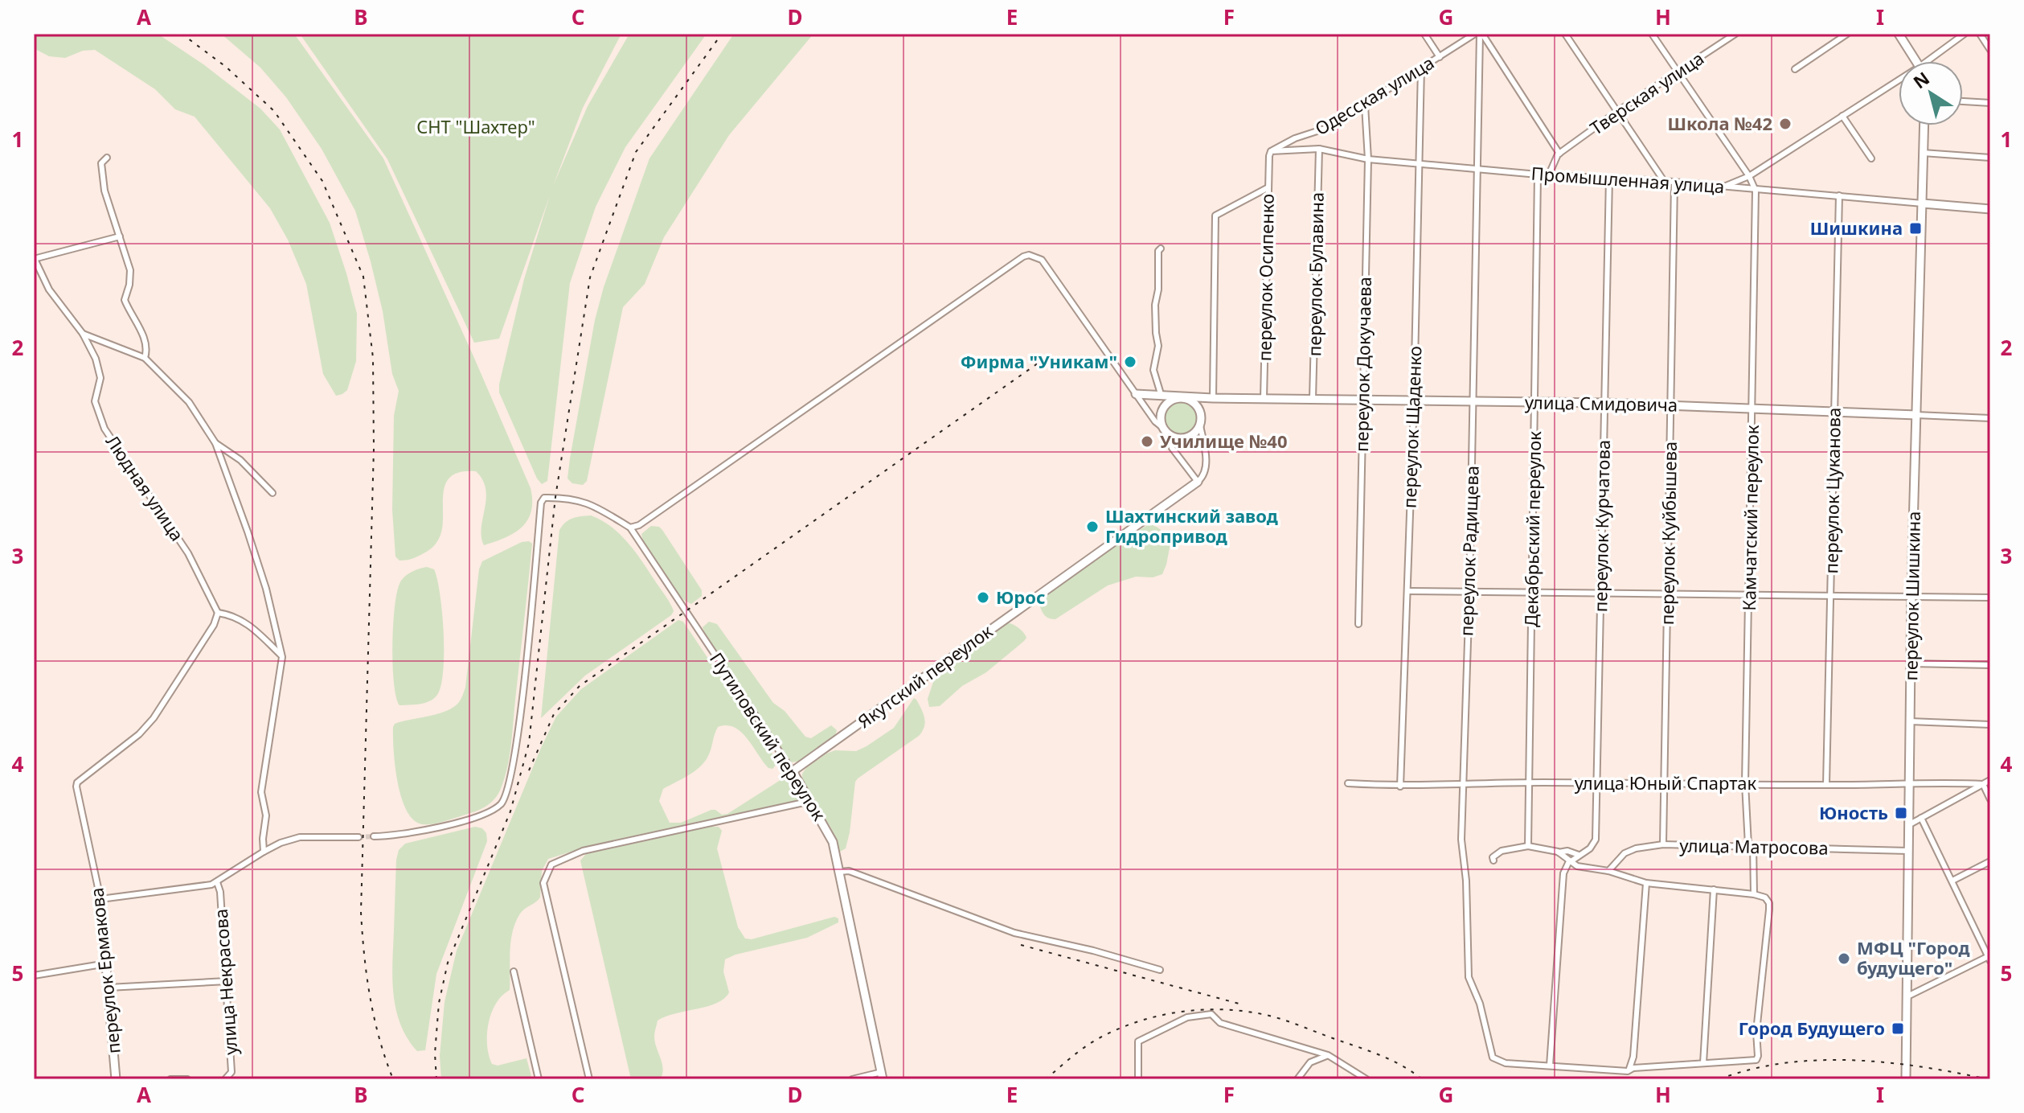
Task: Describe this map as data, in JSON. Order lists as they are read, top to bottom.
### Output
{
  "streets": {
    "main road": [
      "Промышленная улица",
      "улица Смидовича",
      "переулок Шишкина",
      "Якутский переулок",
      "Путиловский переулок",
      "переулок Ермакова"
    ],
    "street": [
      "Тверская улица",
      "Одесская улица",
      "переулок Булавина",
      "переулок Осипенко",
      "переулок Докучаева",
      "переулок Щаденко",
      "Людная улица",
      "переулок Цуканова",
      "Камчатский переулок",
      "переулок Курчатова",
      "Декабрьский переулок",
      "переулок Куйбышева",
      "переулок Радищева",
      "улица Юный Спартак",
      "улица Матросова",
      "улица Некрасова"
    ]
  },
  "crossings": [
    ["Одесская улица", "Промышленная улица"],
    ["Одесская улица", "переулок Осипенко"],
    ["Одесская улица", "переулок Докучаева"],
    ["Одесская улица", "переулок Щаденко"],
    ["Одесская улица", "переулок Радищева"],
    ["Промышленная улица", "переулок Булавина"],
    ["Промышленная улица", "переулок Осипенко"],
    ["Промышленная улица", "переулок Докучаева"],
    ["Промышленная улица", "переулок Щаденко"],
    ["Промышленная улица", "переулок Цуканова"],
    ["Промышленная улица", "Камчатский переулок"],
    ["Промышленная улица", "переулок Курчатова"],
    ["Промышленная улица", "Декабрьский переулок"],
    ["Промышленная улица", "переулок Куйбышева"],
    ["Промышленная улица", "переулок Радищева"],
    ["Промышленная улица", "переулок Шишкина"],
    ["переулок Булавина", "улица Смидовича"],
    ["переулок Осипенко", "улица Смидовича"],
    ["переулок Докучаева", "улица Смидовича"],
    ["улица Смидовича", "переулок Щаденко"],
    ["улица Смидовича", "переулок Цуканова"],
    ["улица Смидовича", "Камчатский переулок"],
    ["улица Смидовича", "переулок Курчатова"],
    ["улица Смидовича", "Декабрьский переулок"],
    ["улица Смидовича", "переулок Куйбышева"],
    ["улица Смидовича", "переулок Радищева"],
    ["улица Смидовича", "переулок Шишкина"],
    ["переулок Щаденко", "улица Юный Спартак"],
    ["Людная улица", "переулок Ермакова"],
    ["переулок Цуканова", "улица Юный Спартак"],
    ["Камчатский переулок", "улица Юный Спартак"],
    ["Камчатский переулок", "улица Матросова"],
    ["переулок Курчатова", "улица Юный Спартак"],
    ["Декабрьский переулок", "улица Юный Спартак"],
    ["переулок Куйбышева", "улица Юный Спартак"],
    ["переулок Куйбышева", "улица Матросова"],
    ["переулок Радищева", "улица Юный Спартак"],
    ["переулок Шишкина", "улица Юный Спартак"],
    ["переулок Шишкина", "улица Матросова"],
    ["Якутский переулок", "Путиловский переулок"]
  ],
  "parks": ["СНТ \"Шахтер\""],
  "places": {
    "other": [
      "Школа №42",
      "Фирма \"Уникам\"",
      "Училище №40",
      "Шахтинский завод Гидропривод",
      "Юрос",
      "МФЦ \"Город будущего\""
    ],
    "transit": ["Шишкина", "Юность", "Город Будущего"]
  },
  "north": "top left",
  "grid": {
    "columns": [
      "A",
      "B",
      "C",
      "D",
      "E",
      "F",
      "G",
      "H",
      "I"
    ],
    "rows": [
      "1",
      "2",
      "3",
      "4",
      "5"
    ]
  }
}
